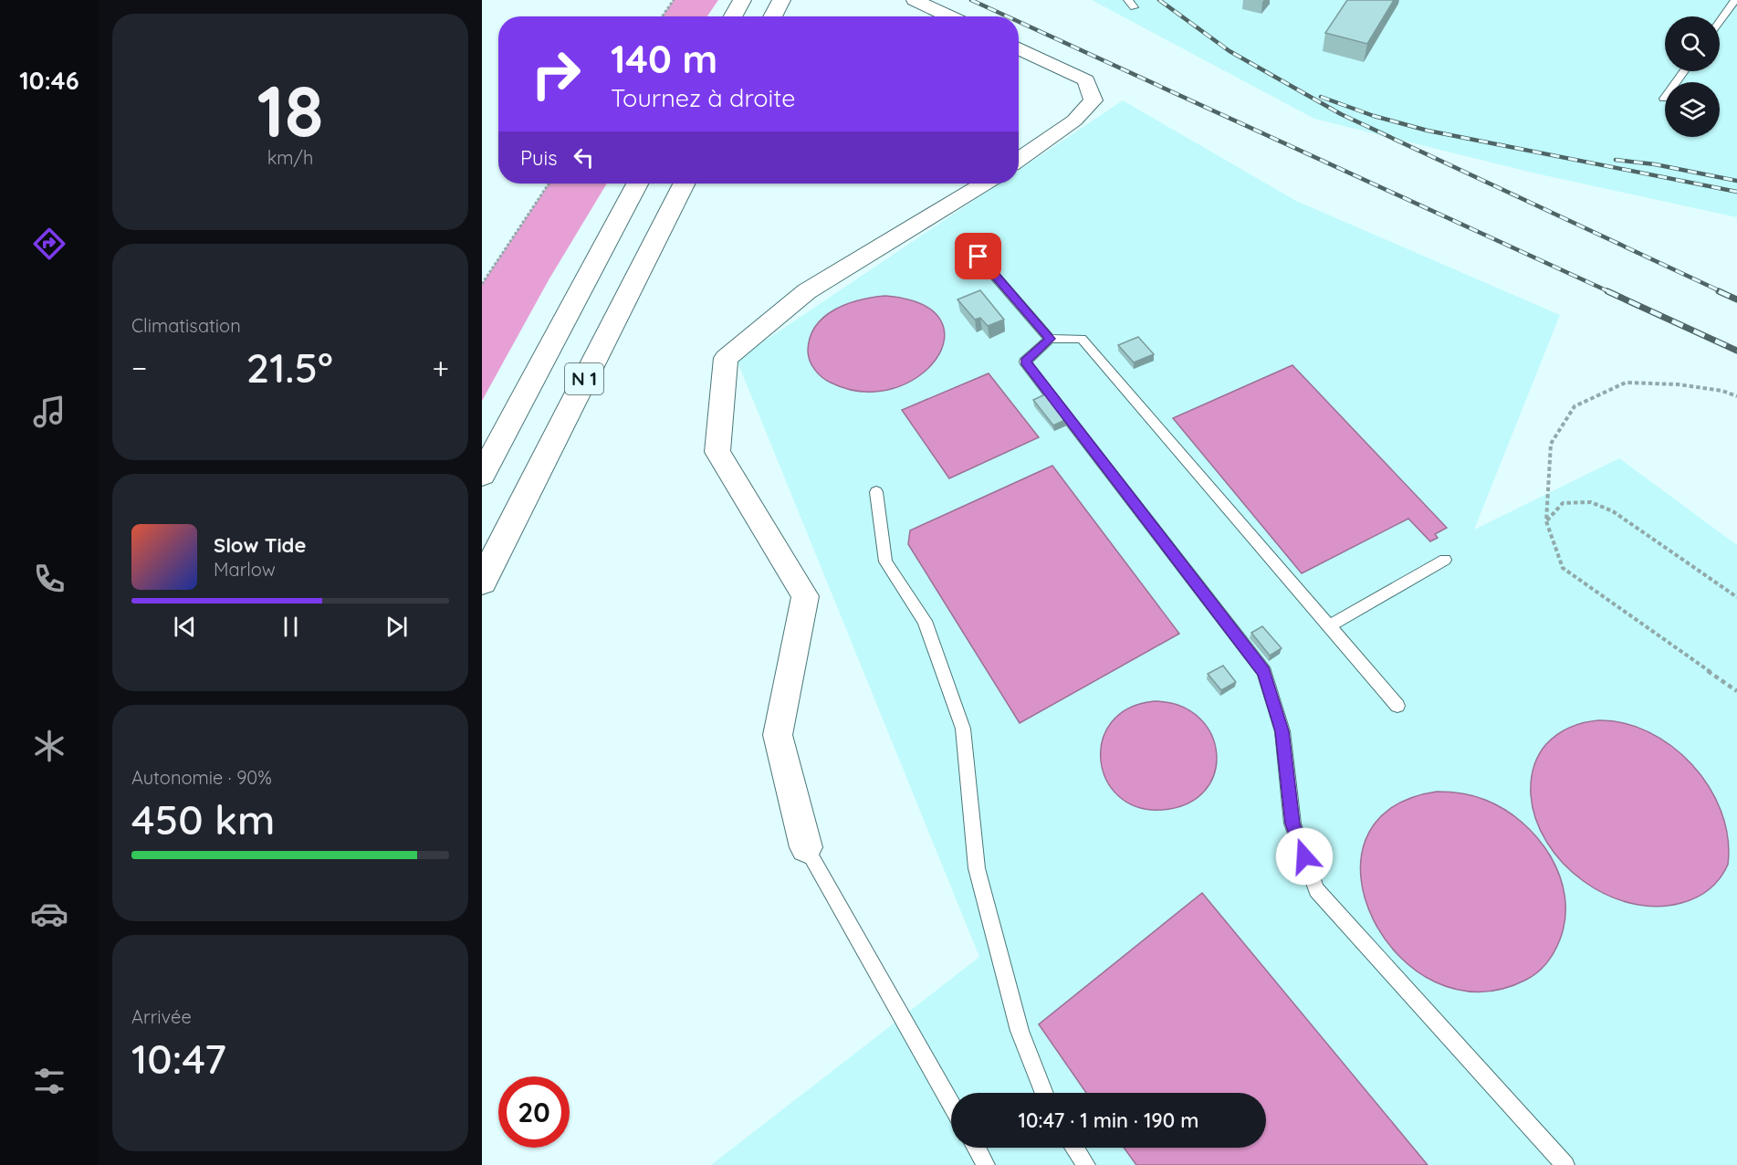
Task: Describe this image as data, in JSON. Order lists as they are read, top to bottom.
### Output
{
  "streets": {
    "highway": ["N 1"]
  },
  "page": {
    "tabs": "10:46",
    "tile": [
      ["18", "km/h"],
      "Climatisation",
      ["Autonomie · 90%", "450 km"],
      ["Arrivée", "10:47"]
    ],
    "turn": ["140 m", "Tournez à droite"],
    "then": "Puis",
    "heat": ["−", "21.5°", "+"],
    "song": ["Slow Tide", "Marlow"],
    "limit": "20",
    "trip": "10:47 · 1 min · 190 m"
  }
}
